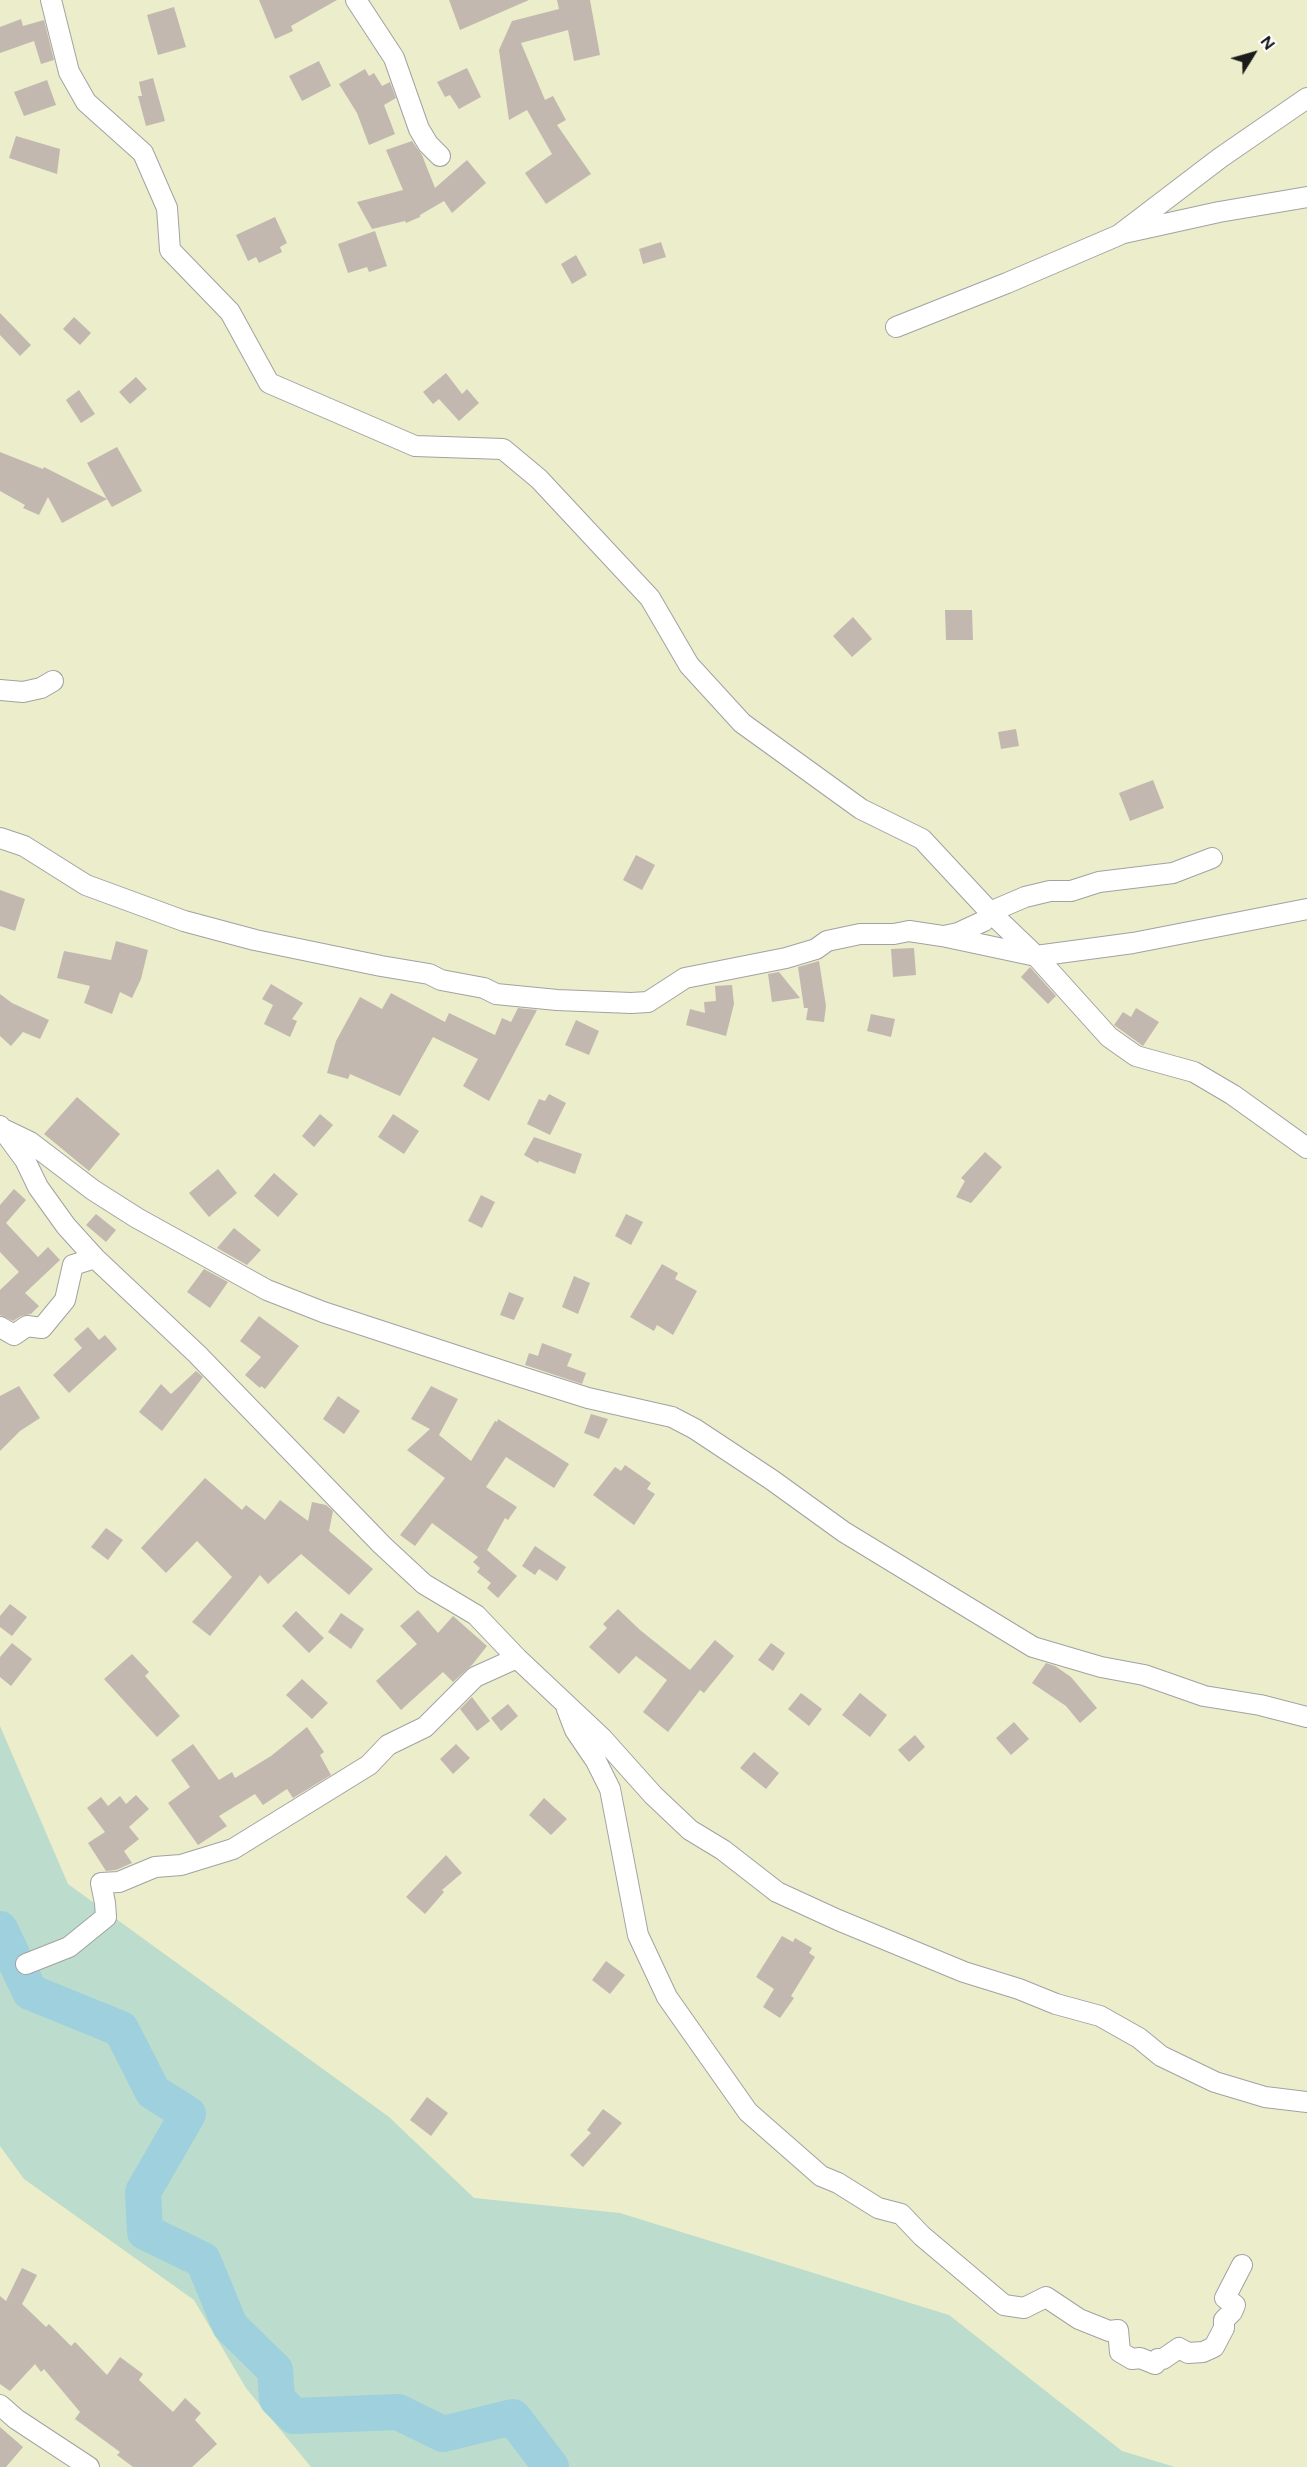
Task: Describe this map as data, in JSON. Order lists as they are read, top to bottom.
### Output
{
  "north": "top right"
}
